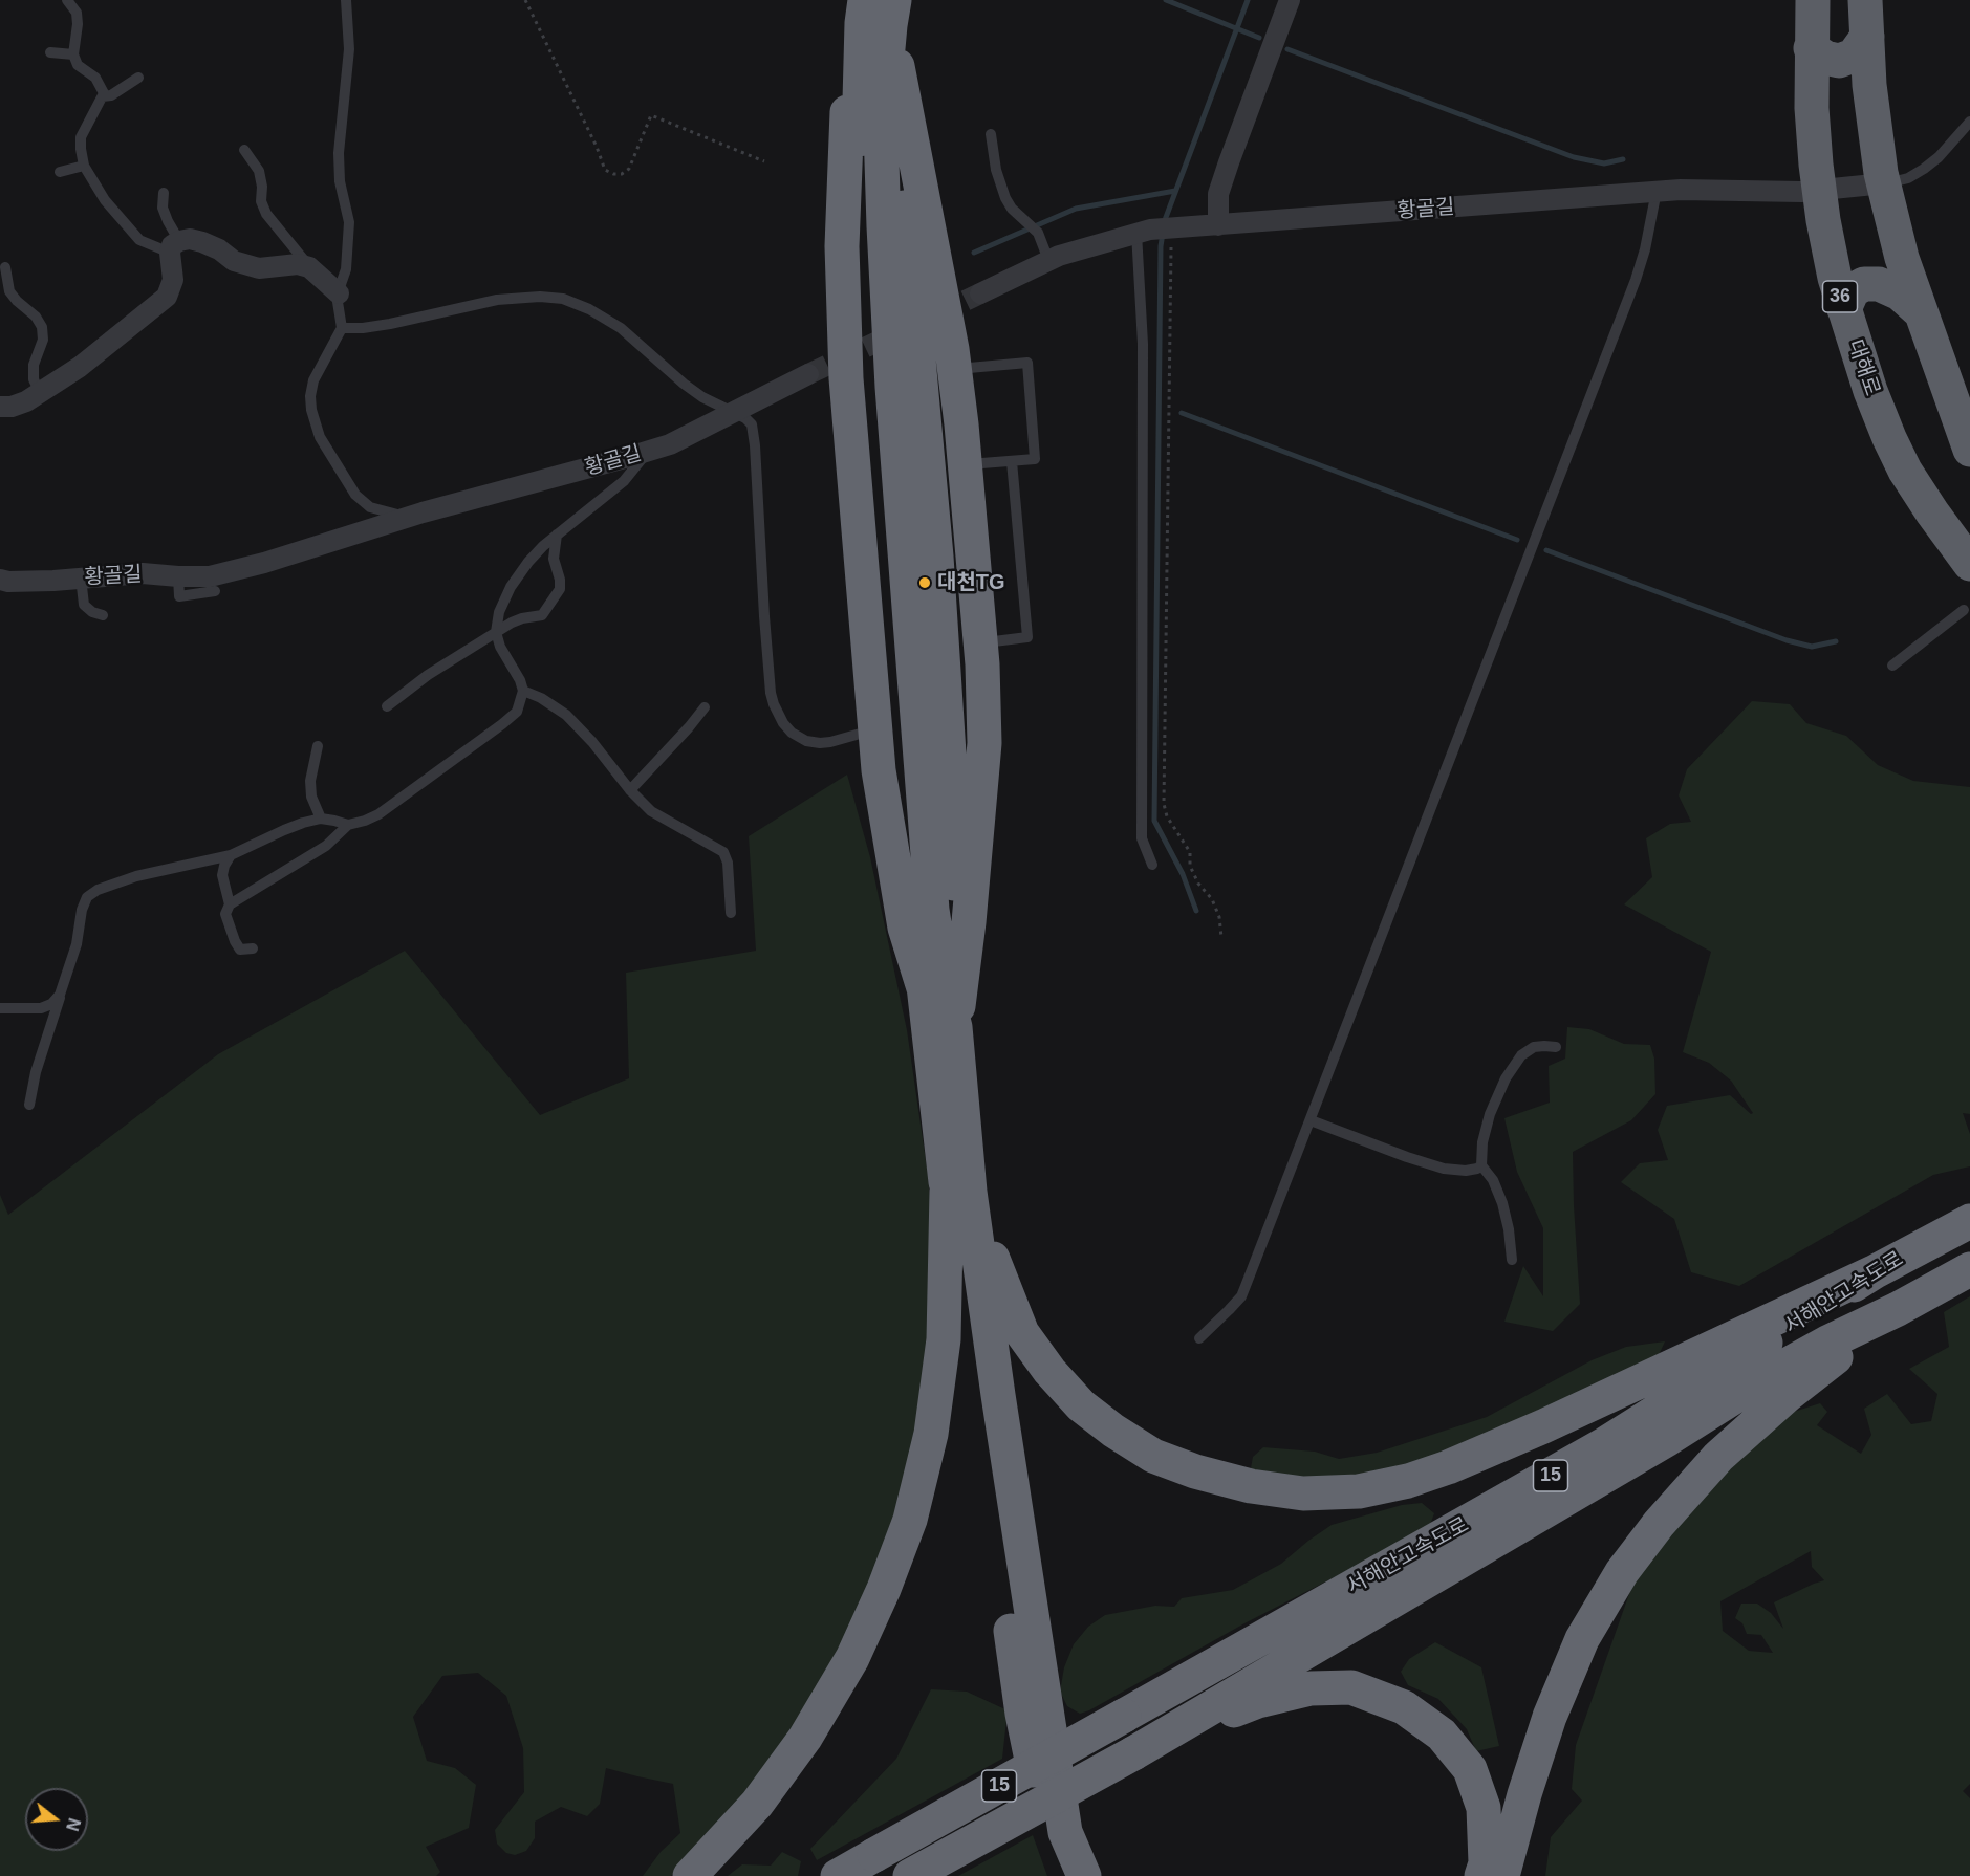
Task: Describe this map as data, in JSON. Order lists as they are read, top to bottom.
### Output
{
  "streets": {
    "highway": [
      "36",
      "대해로",
      "서해안고속도로",
      "15"
    ],
    "street": ["황골길"]
  },
  "crossings": [
    ["황골길", "대해로"]
  ],
  "places": ["대천TG"],
  "north": "right"
}
